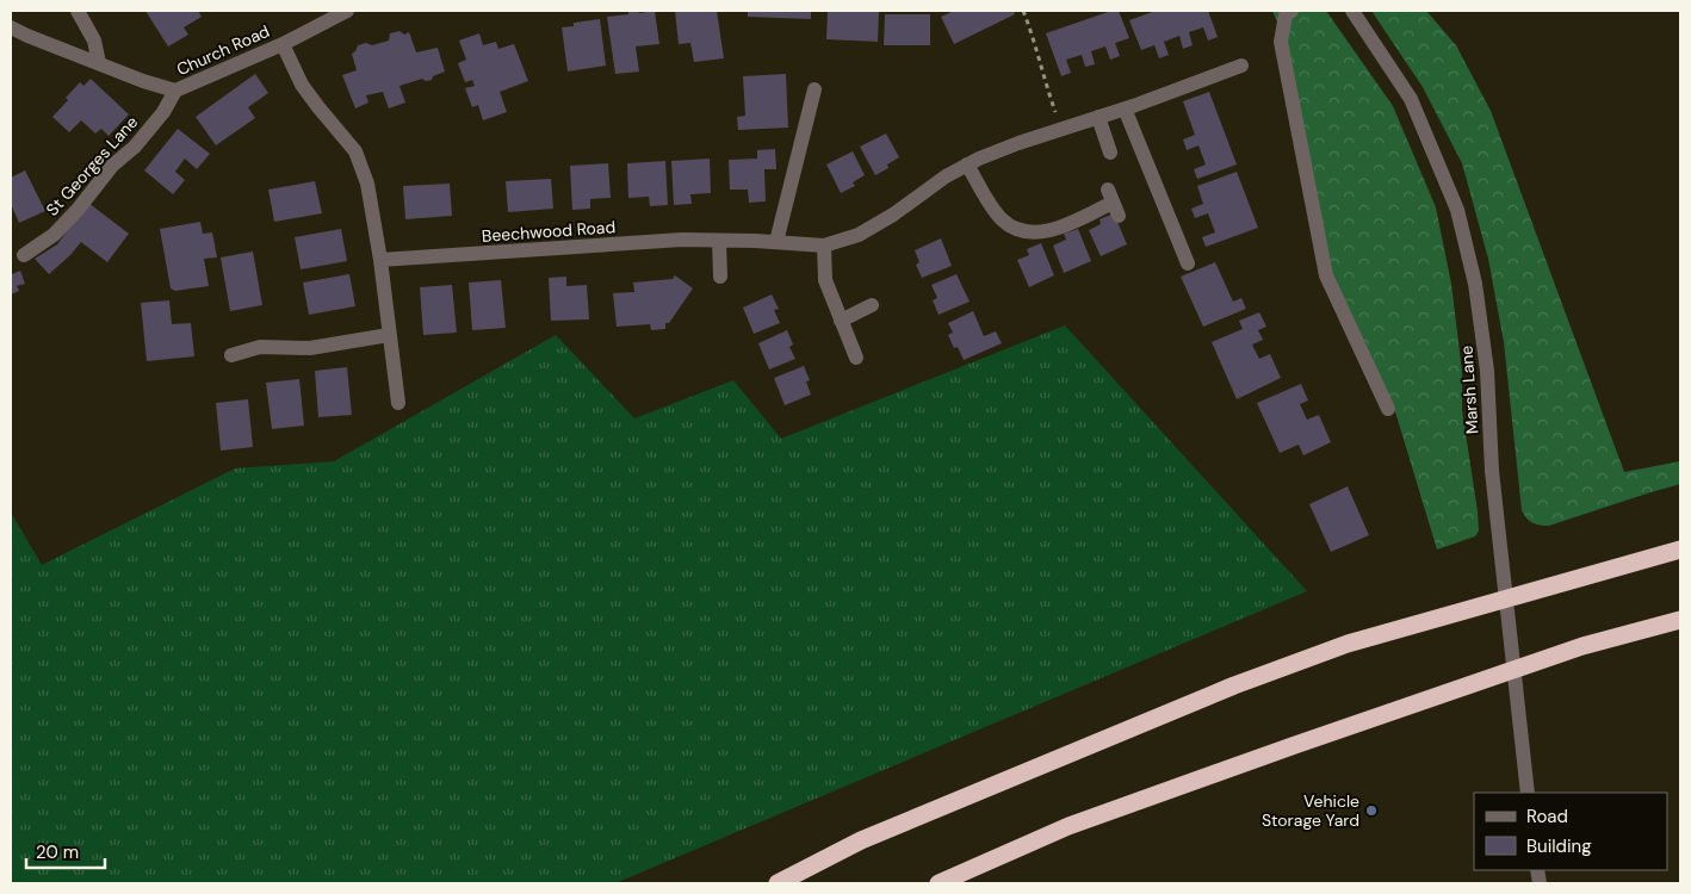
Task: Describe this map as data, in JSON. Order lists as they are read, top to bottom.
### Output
{
  "streets": {
    "street": [
      "Church Road",
      "St Georges Lane",
      "Beechwood Road",
      "Marsh Lane"
    ]
  },
  "crossings": [
    ["Church Road", "St Georges Lane"]
  ],
  "places": ["Vehicle Storage Yard"],
  "legend": ["Road", "Building"],
  "scale_bar": "20 m"
}
